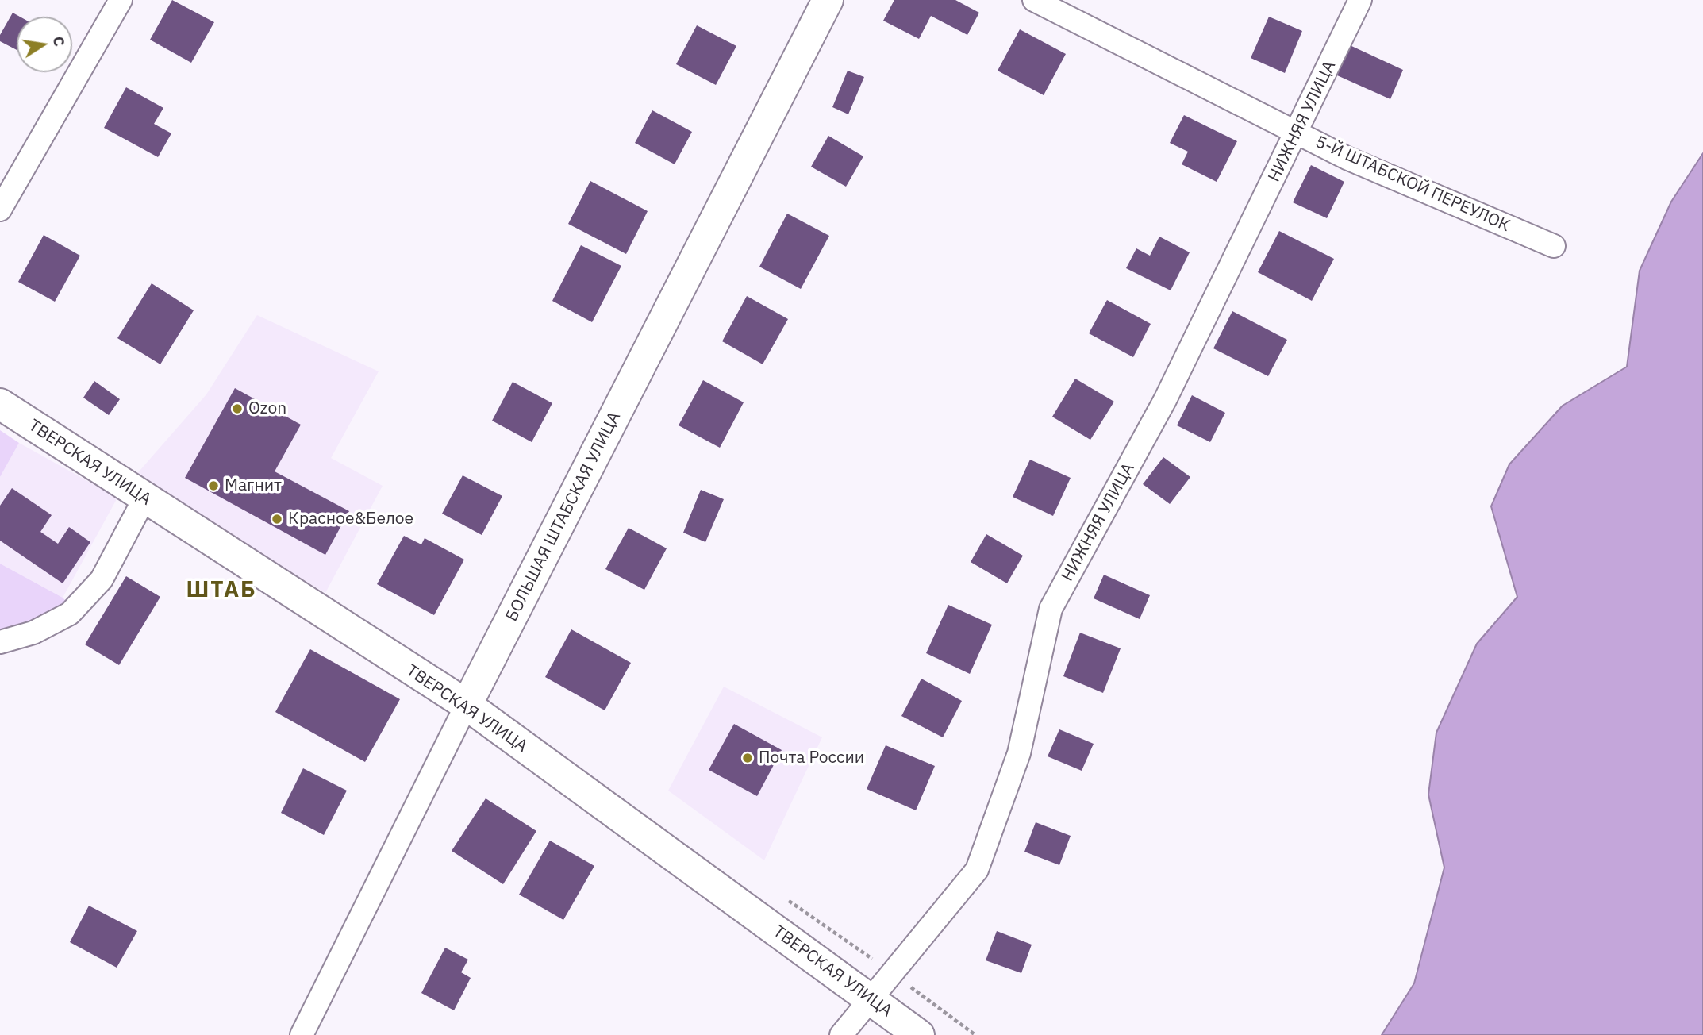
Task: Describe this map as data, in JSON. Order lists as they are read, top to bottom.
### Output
{
  "streets": {
    "main road": ["ТВЕРСКАЯ УЛИЦА", "БОЛЬШАЯ ШТАБСКАЯ УЛИЦА"],
    "street": ["НИЖНЯЯ УЛИЦА", "5-Й ШТАБСКОЙ ПЕРЕУЛОК"]
  },
  "crossings": [
    ["НИЖНЯЯ УЛИЦА", "5-Й ШТАБСКОЙ ПЕРЕУЛОК"],
    ["НИЖНЯЯ УЛИЦА", "ТВЕРСКАЯ УЛИЦА"],
    ["ТВЕРСКАЯ УЛИЦА", "БОЛЬШАЯ ШТАБСКАЯ УЛИЦА"]
  ],
  "districts": ["ШТАБ"],
  "places": [
    "Ozon",
    "Магнит",
    "Красное&Белое",
    "Почта России"
  ],
  "north": "right"
}
